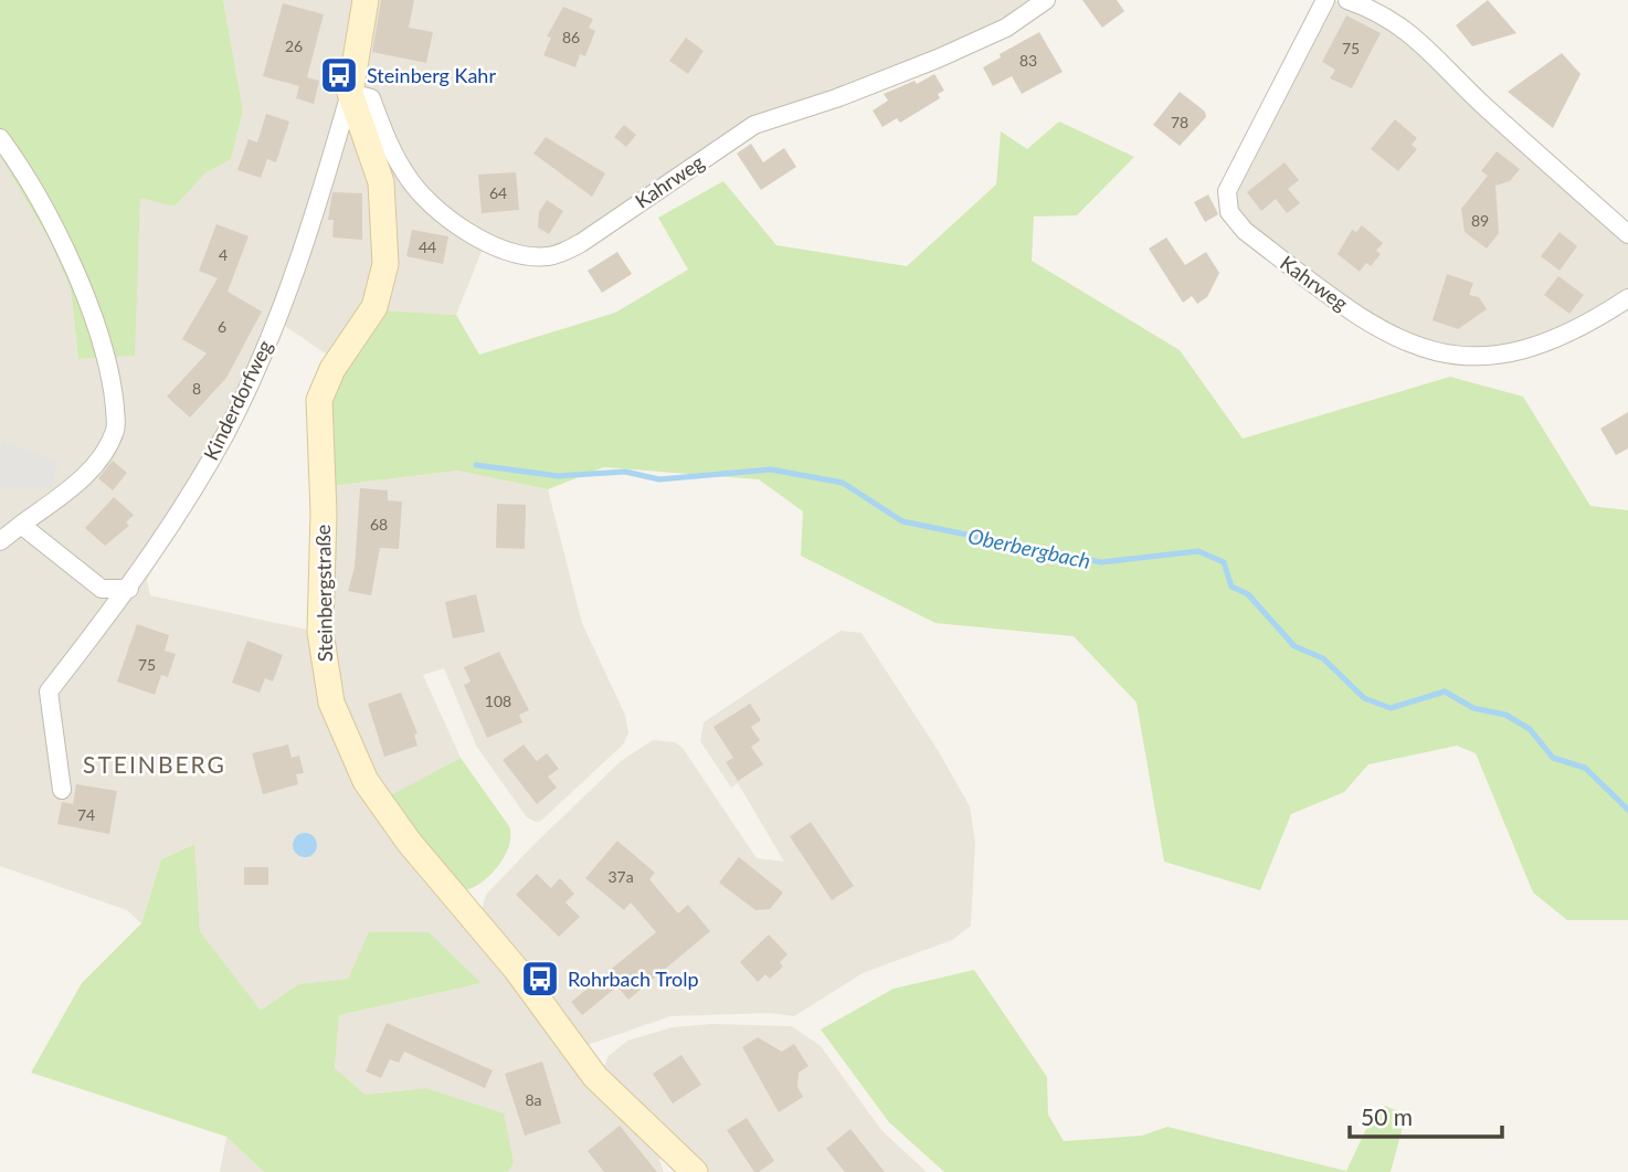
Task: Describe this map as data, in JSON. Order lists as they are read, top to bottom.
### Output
{
  "streets": {
    "main road": ["Steinbergstraße"],
    "street": ["Kahrweg", "Kinderdorfweg"]
  },
  "crossings": [
    ["Kahrweg", "Kinderdorfweg"],
    ["Kahrweg", "Steinbergstraße"],
    ["Kinderdorfweg", "Steinbergstraße"]
  ],
  "districts": ["STEINBERG"],
  "water": ["Oberbergbach"],
  "places": {
    "bus stop": ["Steinberg Kahr", "Rohrbach Trolp"]
  },
  "house_numbers": [
    "86",
    "26",
    "75",
    "83",
    "78",
    "64",
    "89",
    "44",
    "4",
    "6",
    "8",
    "68",
    "75",
    "108",
    "74",
    "37a",
    "8a"
  ],
  "scale_bar": "50 m"
}
